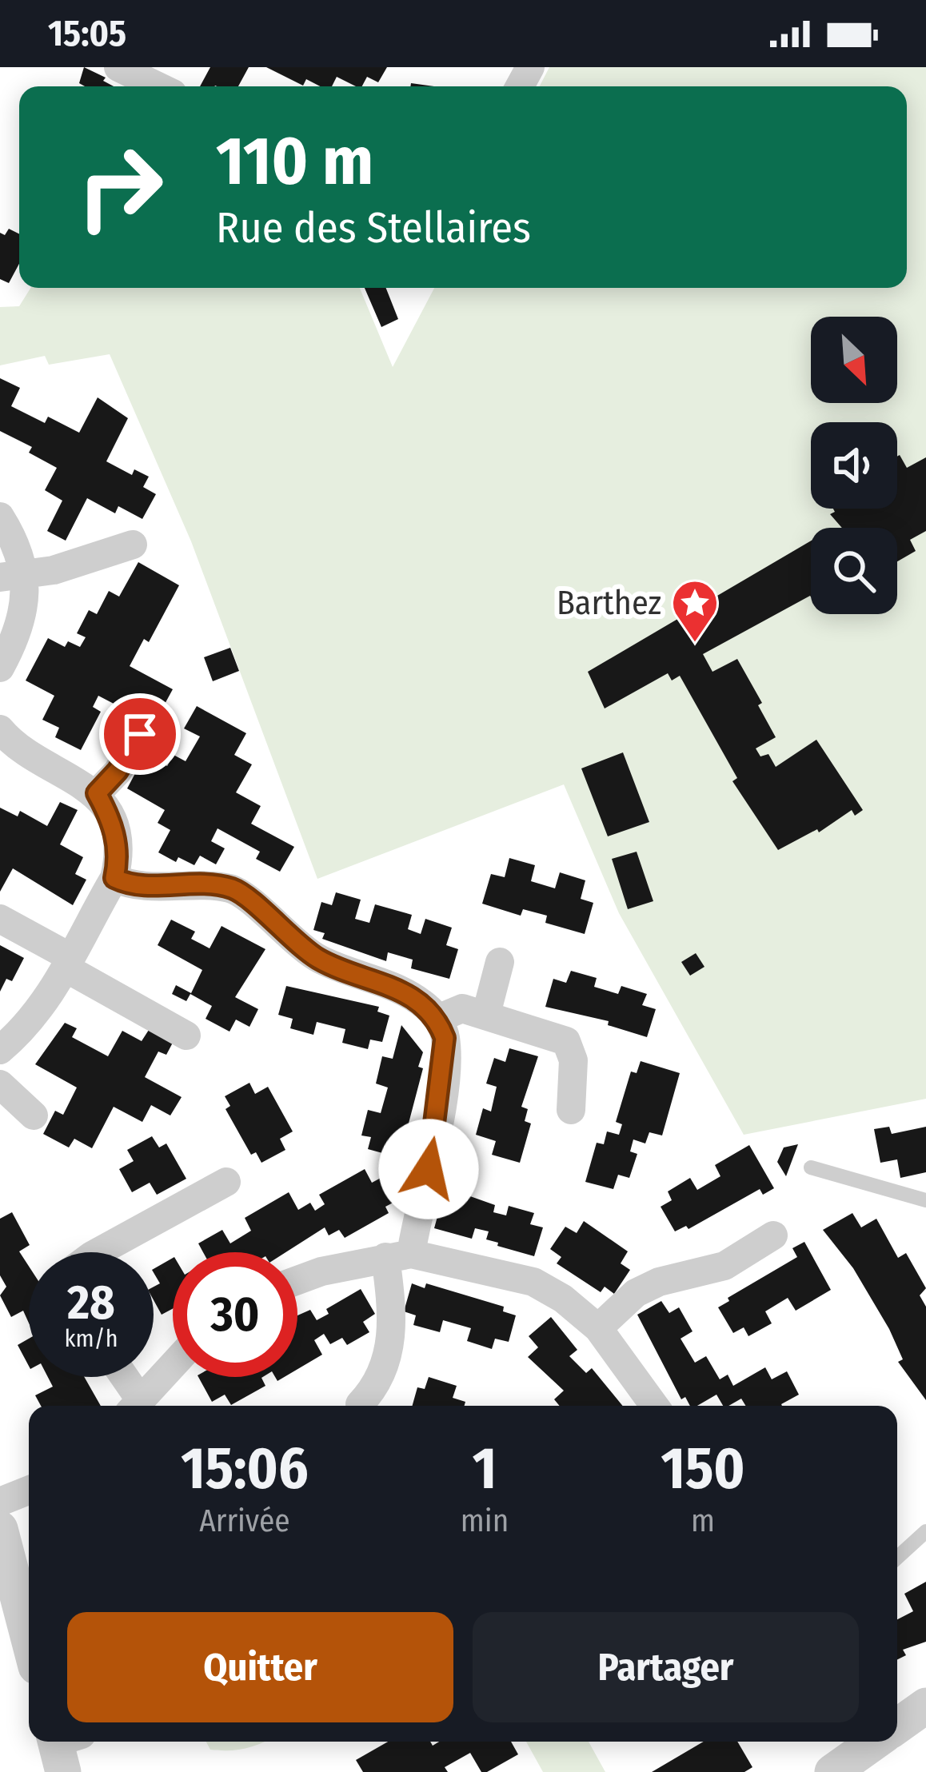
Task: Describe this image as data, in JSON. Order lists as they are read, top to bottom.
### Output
{
  "places": {
    "place": ["Barthez"]
  },
  "north": "bottom right",
  "page": {
    "status": "15:05",
    "turn": ["110 m", "Rue des Stellaires"],
    "speed": "28 km/h",
    "limit": "30",
    "eta": [
      "15:06",
      "Arrivée",
      "1",
      "min",
      "150",
      "m"
    ],
    "buttons": ["Quitter", "Partager"]
  }
}
